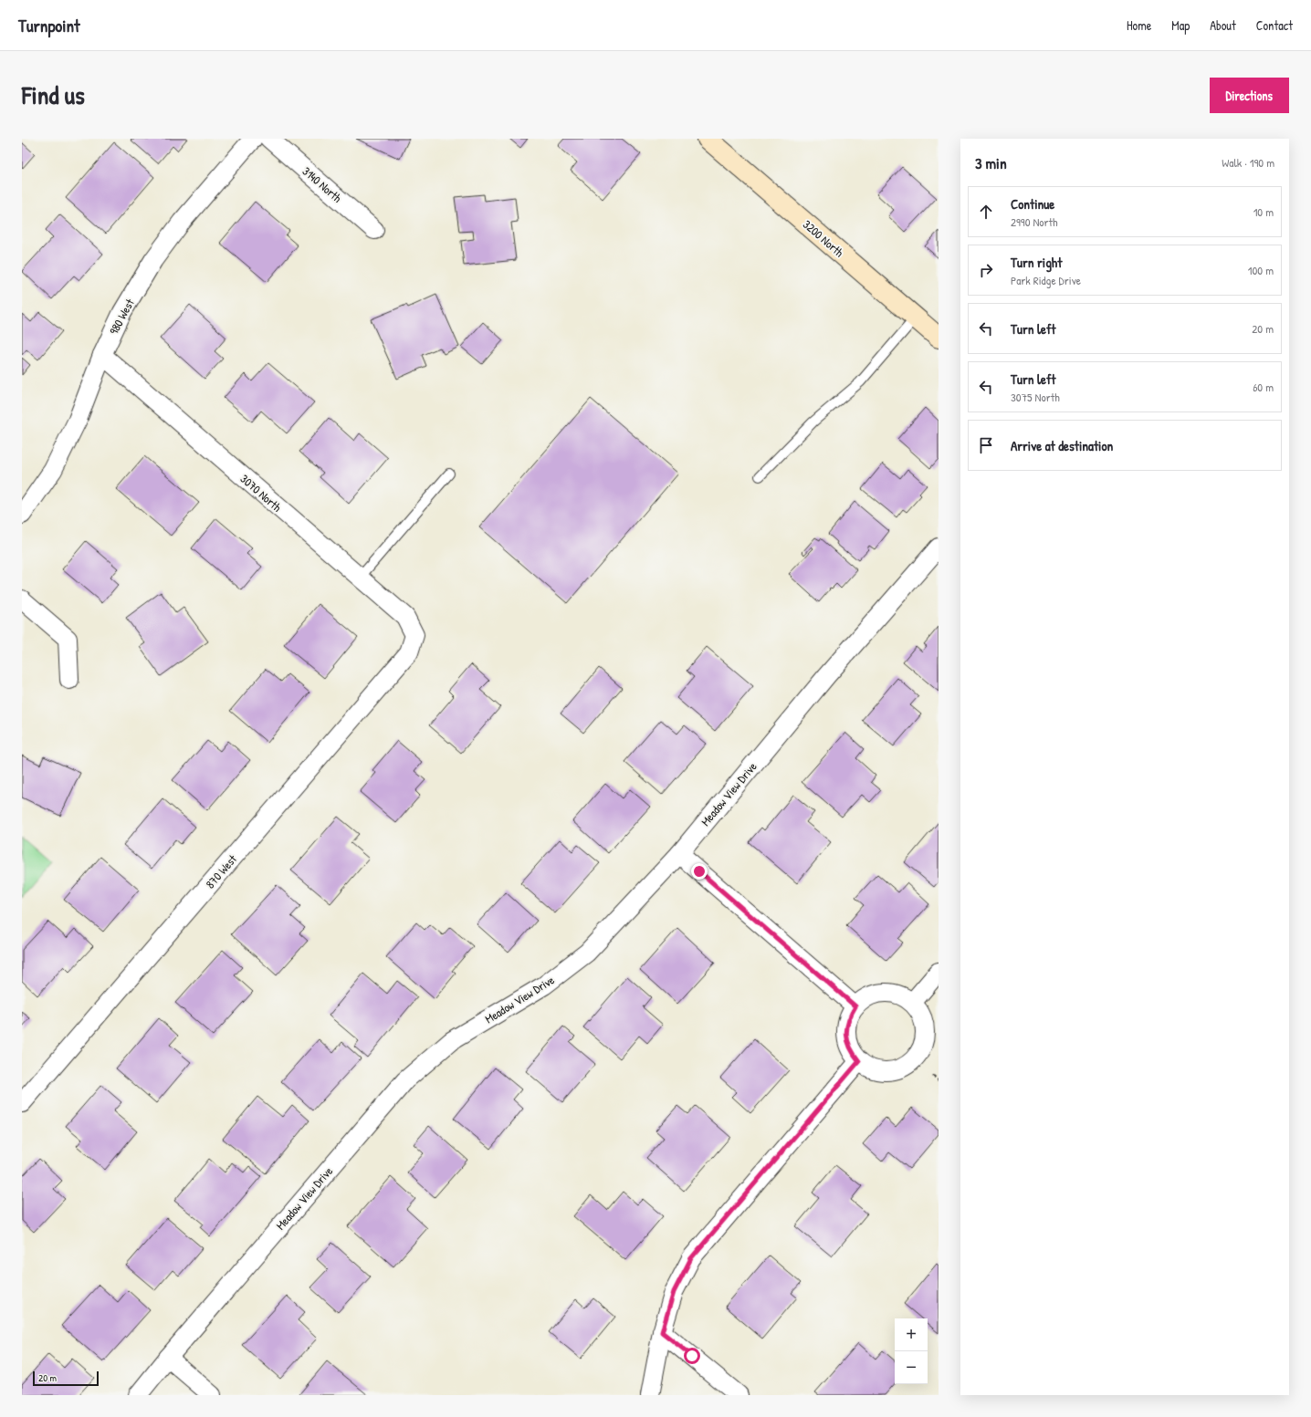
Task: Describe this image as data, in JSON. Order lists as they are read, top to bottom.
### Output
{
  "streets": {
    "street": [
      "3140 North",
      "3200 North",
      "980 West",
      "3070 North",
      "Meadow View Drive",
      "870 West"
    ]
  },
  "crossings": [
    ["980 West", "3070 North"],
    ["3070 North", "870 West"]
  ],
  "scale_bar": "20 m",
  "page": {
    "header": "Turnpoint",
    "nav": [
      "Home",
      "Map",
      "About",
      "Contact"
    ],
    "title": "Find us",
    "buttons": "Directions",
    "heading": ["3 min", "Walk · 190 m"],
    "list": [
      ["Continue", "2990 North", "10 m"],
      ["Turn right", "Park Ridge Drive", "100 m"],
      ["Turn left", "20 m"],
      ["Turn left", "3075 North", "60 m"],
      "Arrive at destination"
    ],
    "map_buttons": ["+", "−"],
    "scale": "20 m"
  }
}
